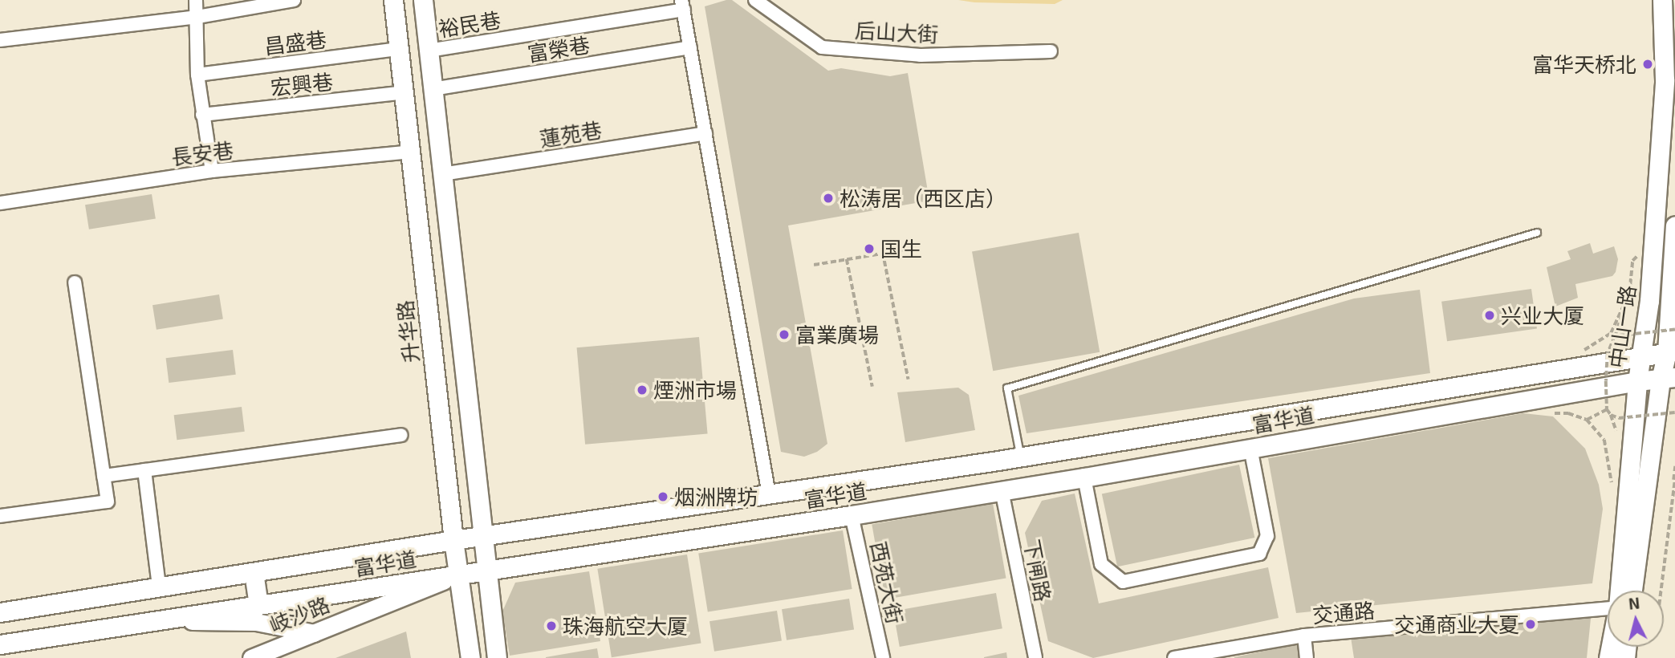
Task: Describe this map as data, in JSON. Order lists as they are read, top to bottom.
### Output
{
  "streets": {
    "main road": ["中山一路", "升华路", "富华道"],
    "street": [
      "裕民巷",
      "后山大街",
      "昌盛巷",
      "富榮巷",
      "宏興巷",
      "蓮苑巷",
      "長安巷",
      "下闸路",
      "西苑大街",
      "交通路",
      "岐沙路"
    ]
  },
  "crossings": [
    ["昌盛巷", "升华路"],
    ["宏興巷", "升华路"],
    ["長安巷", "升华路"],
    ["中山一路", "富华道"],
    ["升华路", "富华道"],
    ["升华路", "岐沙路"],
    ["富华道", "下闸路"],
    ["富华道", "西苑大街"],
    ["富华道", "岐沙路"]
  ],
  "places": [
    "富华天桥北",
    "松涛居（西区店）",
    "国生",
    "兴业大厦",
    "富業廣場",
    "煙洲市場",
    "烟洲牌坊",
    "交通商业大夏",
    "珠海航空大厦"
  ],
  "north": "top"
}
